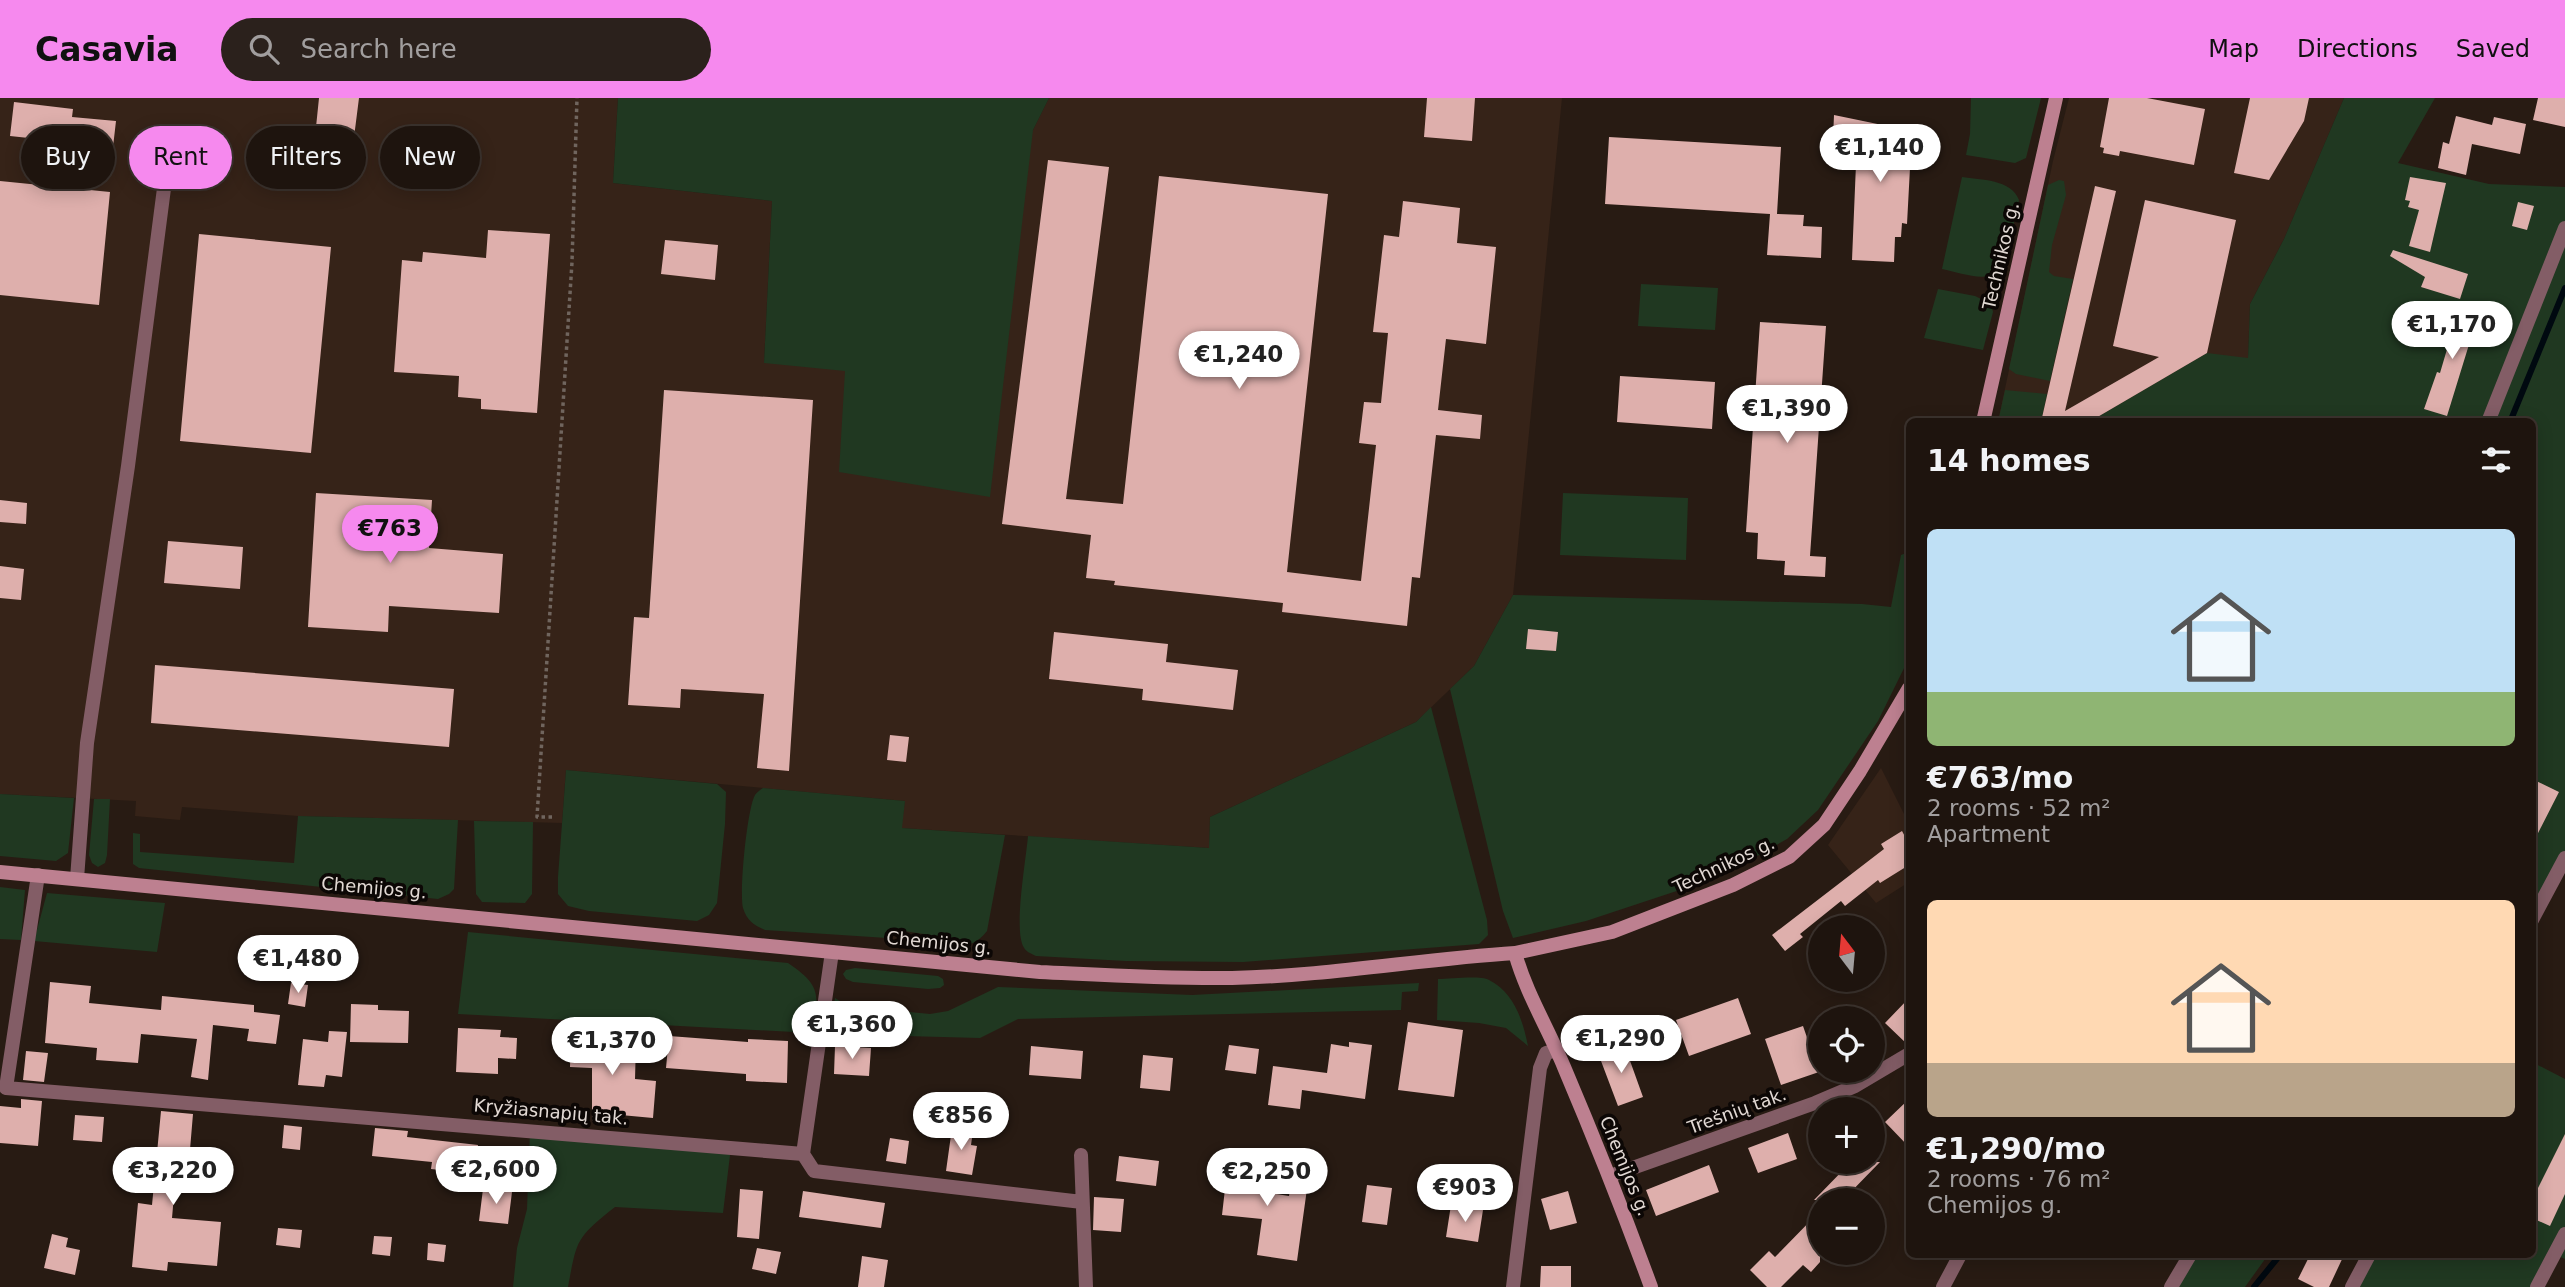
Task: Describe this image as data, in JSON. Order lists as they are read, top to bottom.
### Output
{
  "streets": {
    "main road": ["Technikos g.", "Chemijos g."],
    "street": ["Trešnių tak.", "Kryžiasnapių tak."]
  },
  "crossings": [
    ["Technikos g.", "Chemijos g."],
    ["Chemijos g.", "Trešnių tak."],
    ["Chemijos g.", "Kryžiasnapių tak."]
  ],
  "north": "top",
  "page": {
    "header": "Casavia",
    "search": "Search here",
    "nav": ["Map", "Directions", "Saved"],
    "price": [
      "€1,140",
      "€1,170",
      "€1,240",
      "€1,390",
      "€763",
      "€1,480",
      "€1,360",
      "€1,290",
      "€1,370",
      "€856",
      "€2,600",
      "€3,220",
      "€2,250",
      "€903"
    ],
    "chip": [
      "Buy",
      "Rent",
      "Filters",
      "New"
    ],
    "heading": "14 homes",
    "list": [
      {
        "name": "€763/mo",
        "note": "2 rooms · 52 m² · Apartment"
      },
      {
        "name": "€1,290/mo",
        "note": "2 rooms · 76 m² · Chemijos g."
      }
    ],
    "map_buttons": ["+", "−"]
  }
}
